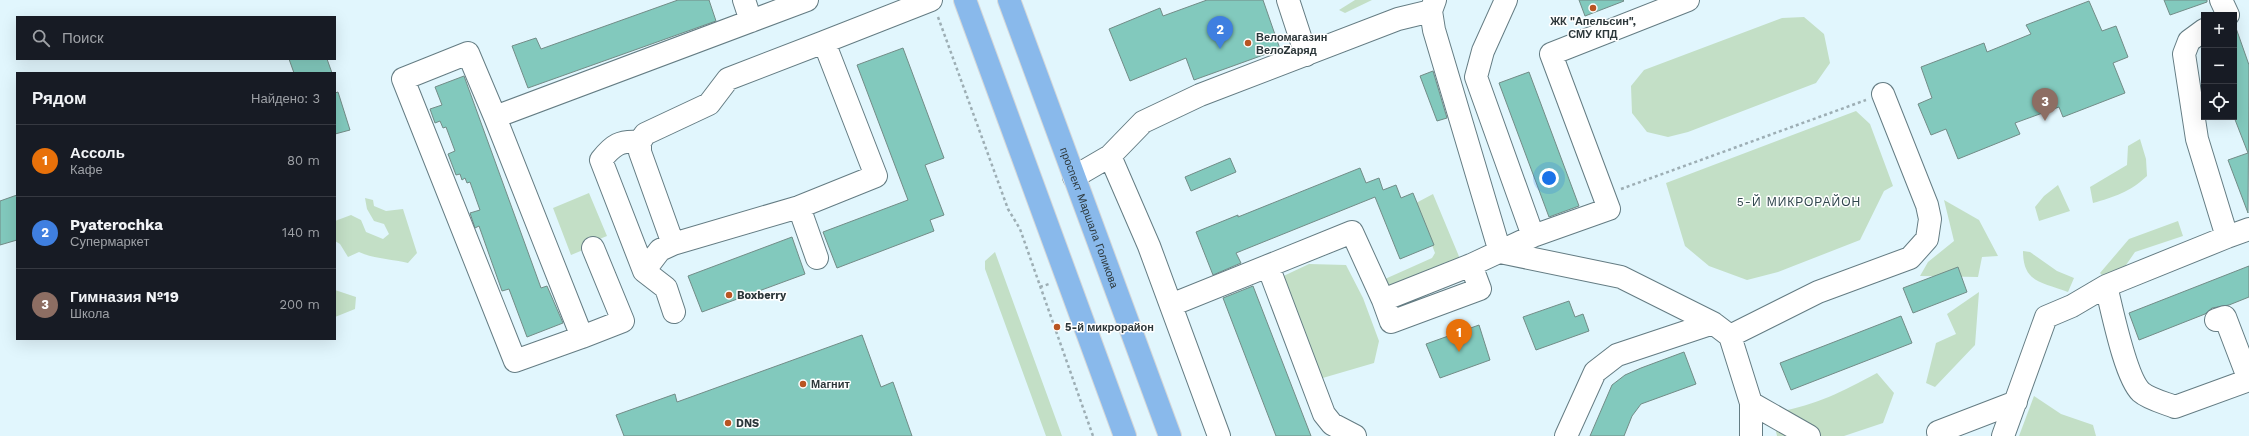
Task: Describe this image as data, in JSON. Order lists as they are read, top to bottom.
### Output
{
  "streets": {
    "main road": ["проспект Маршала Голикова"]
  },
  "districts": ["5-Й МИКРОРАЙОН"],
  "places": [
    "ЖК \"Апельсин\", СМУ КПД",
    "Веломагазин ВелоZаряд",
    "Boxberry",
    "5-й микрорайон",
    "Магнит",
    "DNS"
  ],
  "page": {
    "map_buttons": ["+", "−"],
    "pins": ["2", "3", "1"],
    "search": "Поиск",
    "heading": ["Рядом", "Найдено: 3"],
    "list": [
      {
        "mark": "1",
        "name": "Ассоль",
        "note": "Кафе",
        "value": "80 m"
      },
      {
        "mark": "2",
        "name": "Pyaterochka",
        "note": "Супермаркет",
        "value": "140 m"
      },
      {
        "mark": "3",
        "name": "Гимназия №19",
        "note": "Школа",
        "value": "200 m"
      }
    ]
  }
}
